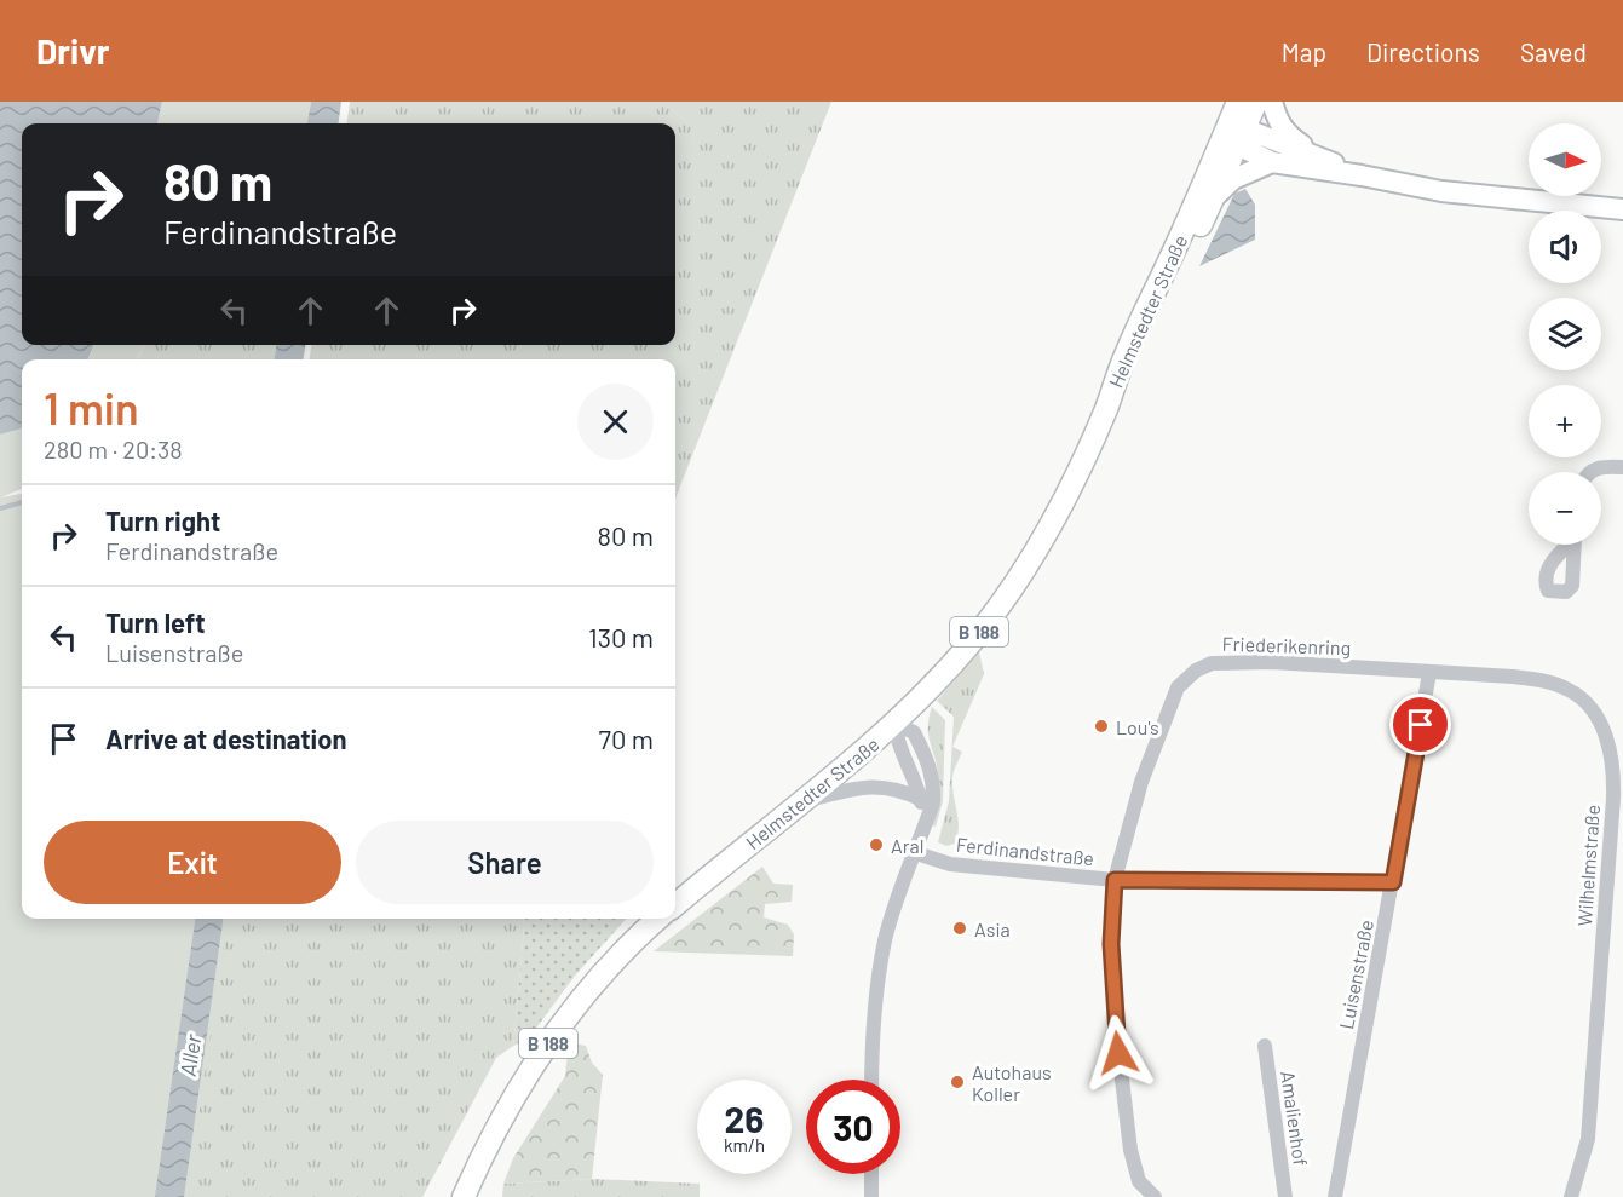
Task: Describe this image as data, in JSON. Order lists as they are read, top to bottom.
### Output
{
  "streets": {
    "main road": ["Helmstedter Straße", "B 188"],
    "street": [
      "Friederikenring",
      "Ferdinandstraße",
      "Wilhelmstraße",
      "Luisenstraße",
      "Amalienhof"
    ]
  },
  "crossings": [
    ["Friederikenring", "Ferdinandstraße"],
    ["Friederikenring", "Wilhelmstraße"],
    ["Friederikenring", "Luisenstraße"],
    ["Ferdinandstraße", "Luisenstraße"],
    ["Wilhelmstraße", "Luisenstraße"]
  ],
  "water": ["Aller"],
  "places": [
    "Lou's",
    "Aral",
    "Asia",
    "Autohaus Koller"
  ],
  "north": "right",
  "page": {
    "header": "Drivr",
    "nav": ["Map", "Directions", "Saved"],
    "map_buttons": ["+", "−"],
    "turn": ["80 m", "Ferdinandstraße"],
    "heading": ["1 min", "280 m · 20:38"],
    "list": [
      {
        "name": "Turn right",
        "note": "Ferdinandstraße",
        "value": "80 m"
      },
      {
        "name": "Turn left",
        "note": "Luisenstraße",
        "value": "130 m"
      },
      {
        "name": "Arrive at destination",
        "value": "70 m"
      }
    ],
    "buttons": ["Exit", "Share"],
    "speed": "26 km/h",
    "limit": "30"
  }
}
